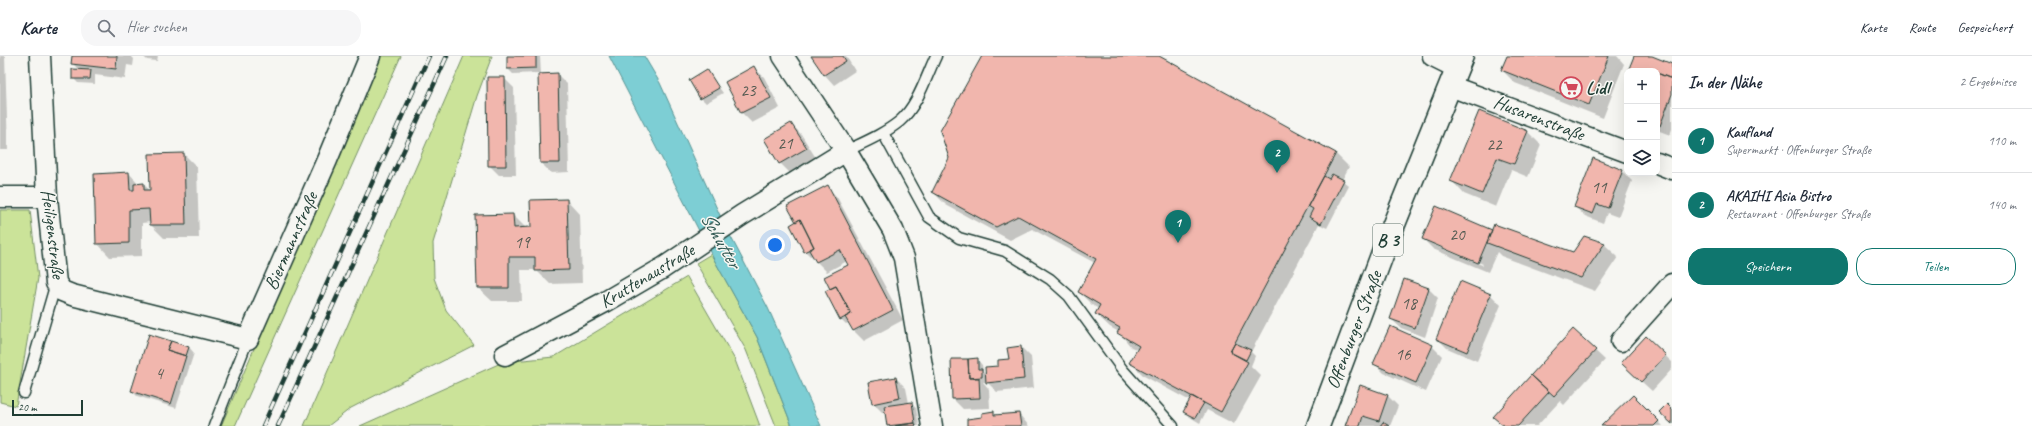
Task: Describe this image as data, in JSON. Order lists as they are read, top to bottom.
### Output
{
  "streets": {
    "main road": ["B 3", "Offenburger Straße"],
    "street": [
      "Husarenstraße",
      "Heiligenstraße",
      "Biermannstraße",
      "Kruttenaustraße"
    ]
  },
  "crossings": [
    ["Husarenstraße", "Offenburger Straße"],
    ["Heiligenstraße", "Biermannstraße"]
  ],
  "water": ["Schutter"],
  "places": {
    "supermarket": ["Lidl"]
  },
  "house_numbers": [
    "23",
    "21",
    "22",
    "11",
    "20",
    "19",
    "18",
    "16",
    "4"
  ],
  "scale_bar": "20 m",
  "page": {
    "header": "Karte",
    "search": "Hier suchen",
    "nav": ["Karte", "Route", "Gespeichert"],
    "heading": ["In der Nähe", "2 Ergebnisse"],
    "map_buttons": ["+", "−"],
    "list": [
      {
        "mark": "1",
        "name": "Kaufland",
        "note": "Supermarkt · Offenburger Straße",
        "value": "110 m"
      },
      {
        "mark": "2",
        "name": "AKAIHI Asia Bistro",
        "note": "Restaurant · Offenburger Straße",
        "value": "140 m"
      }
    ],
    "pins": ["2", "1"],
    "buttons": ["Speichern", "Teilen"],
    "scale": "20 m"
  }
}
